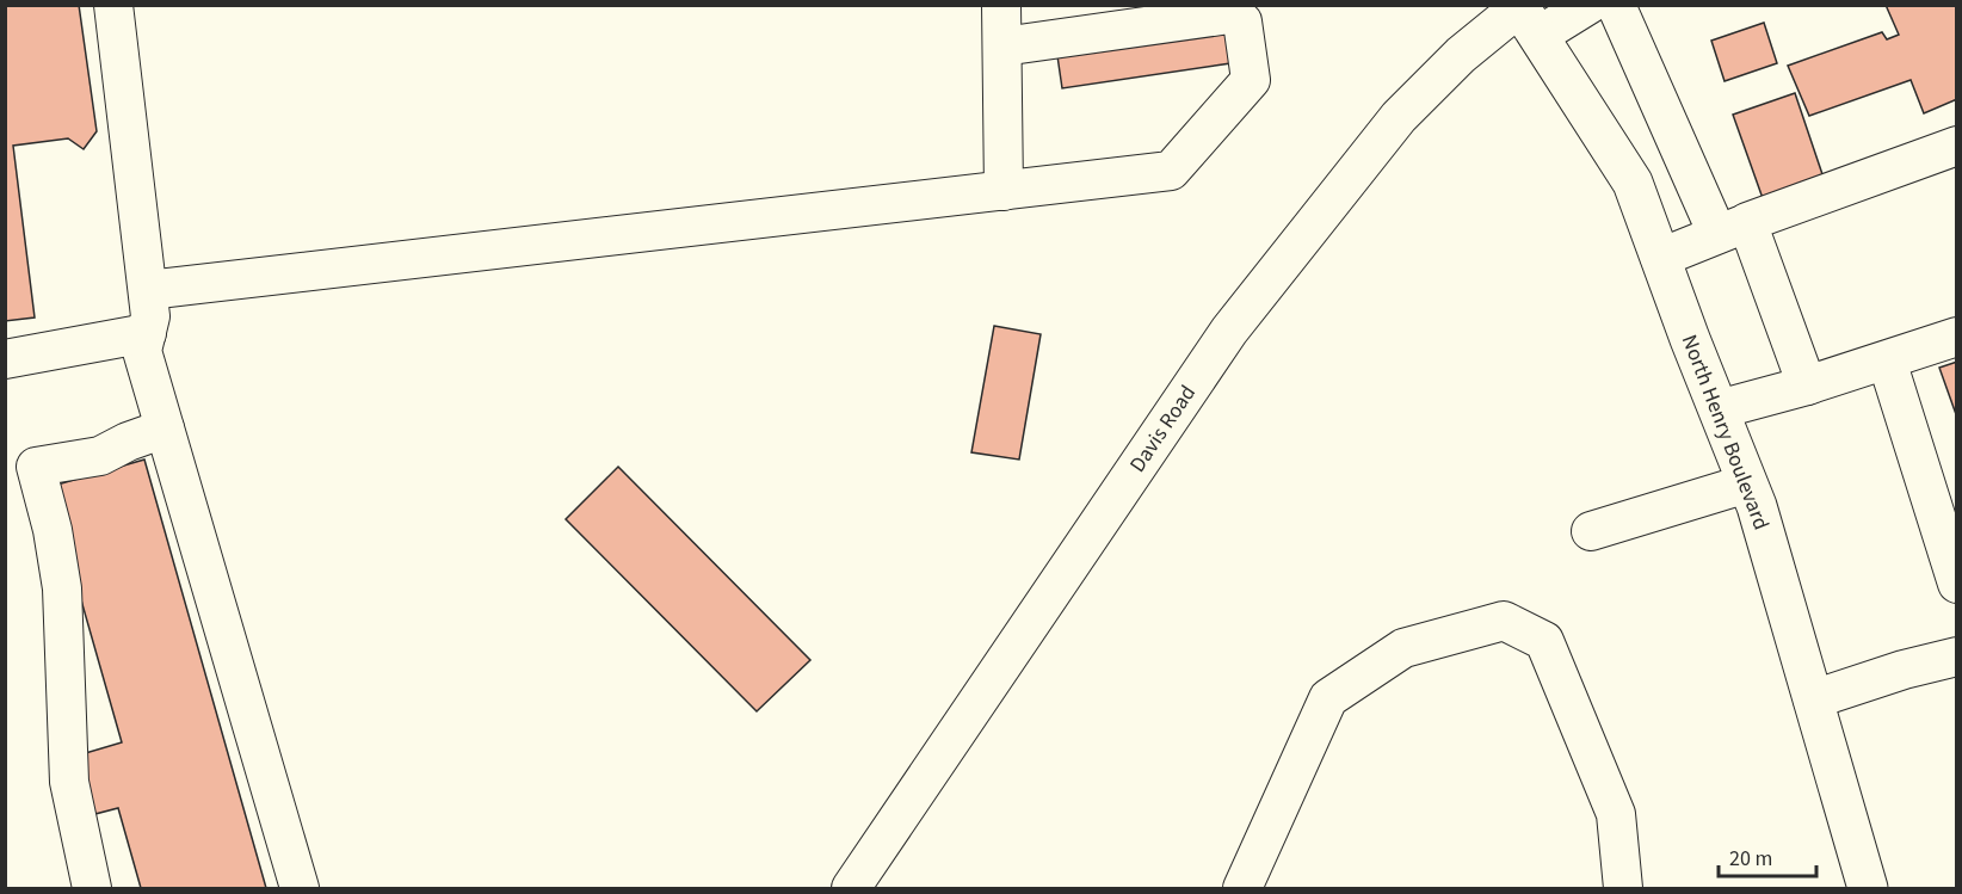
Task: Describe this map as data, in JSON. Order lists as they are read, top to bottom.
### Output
{
  "streets": {
    "main road": ["North Henry Boulevard"],
    "street": ["Davis Road"]
  },
  "crossings": [
    ["Davis Road", "North Henry Boulevard"]
  ],
  "scale_bar": "20 m"
}
